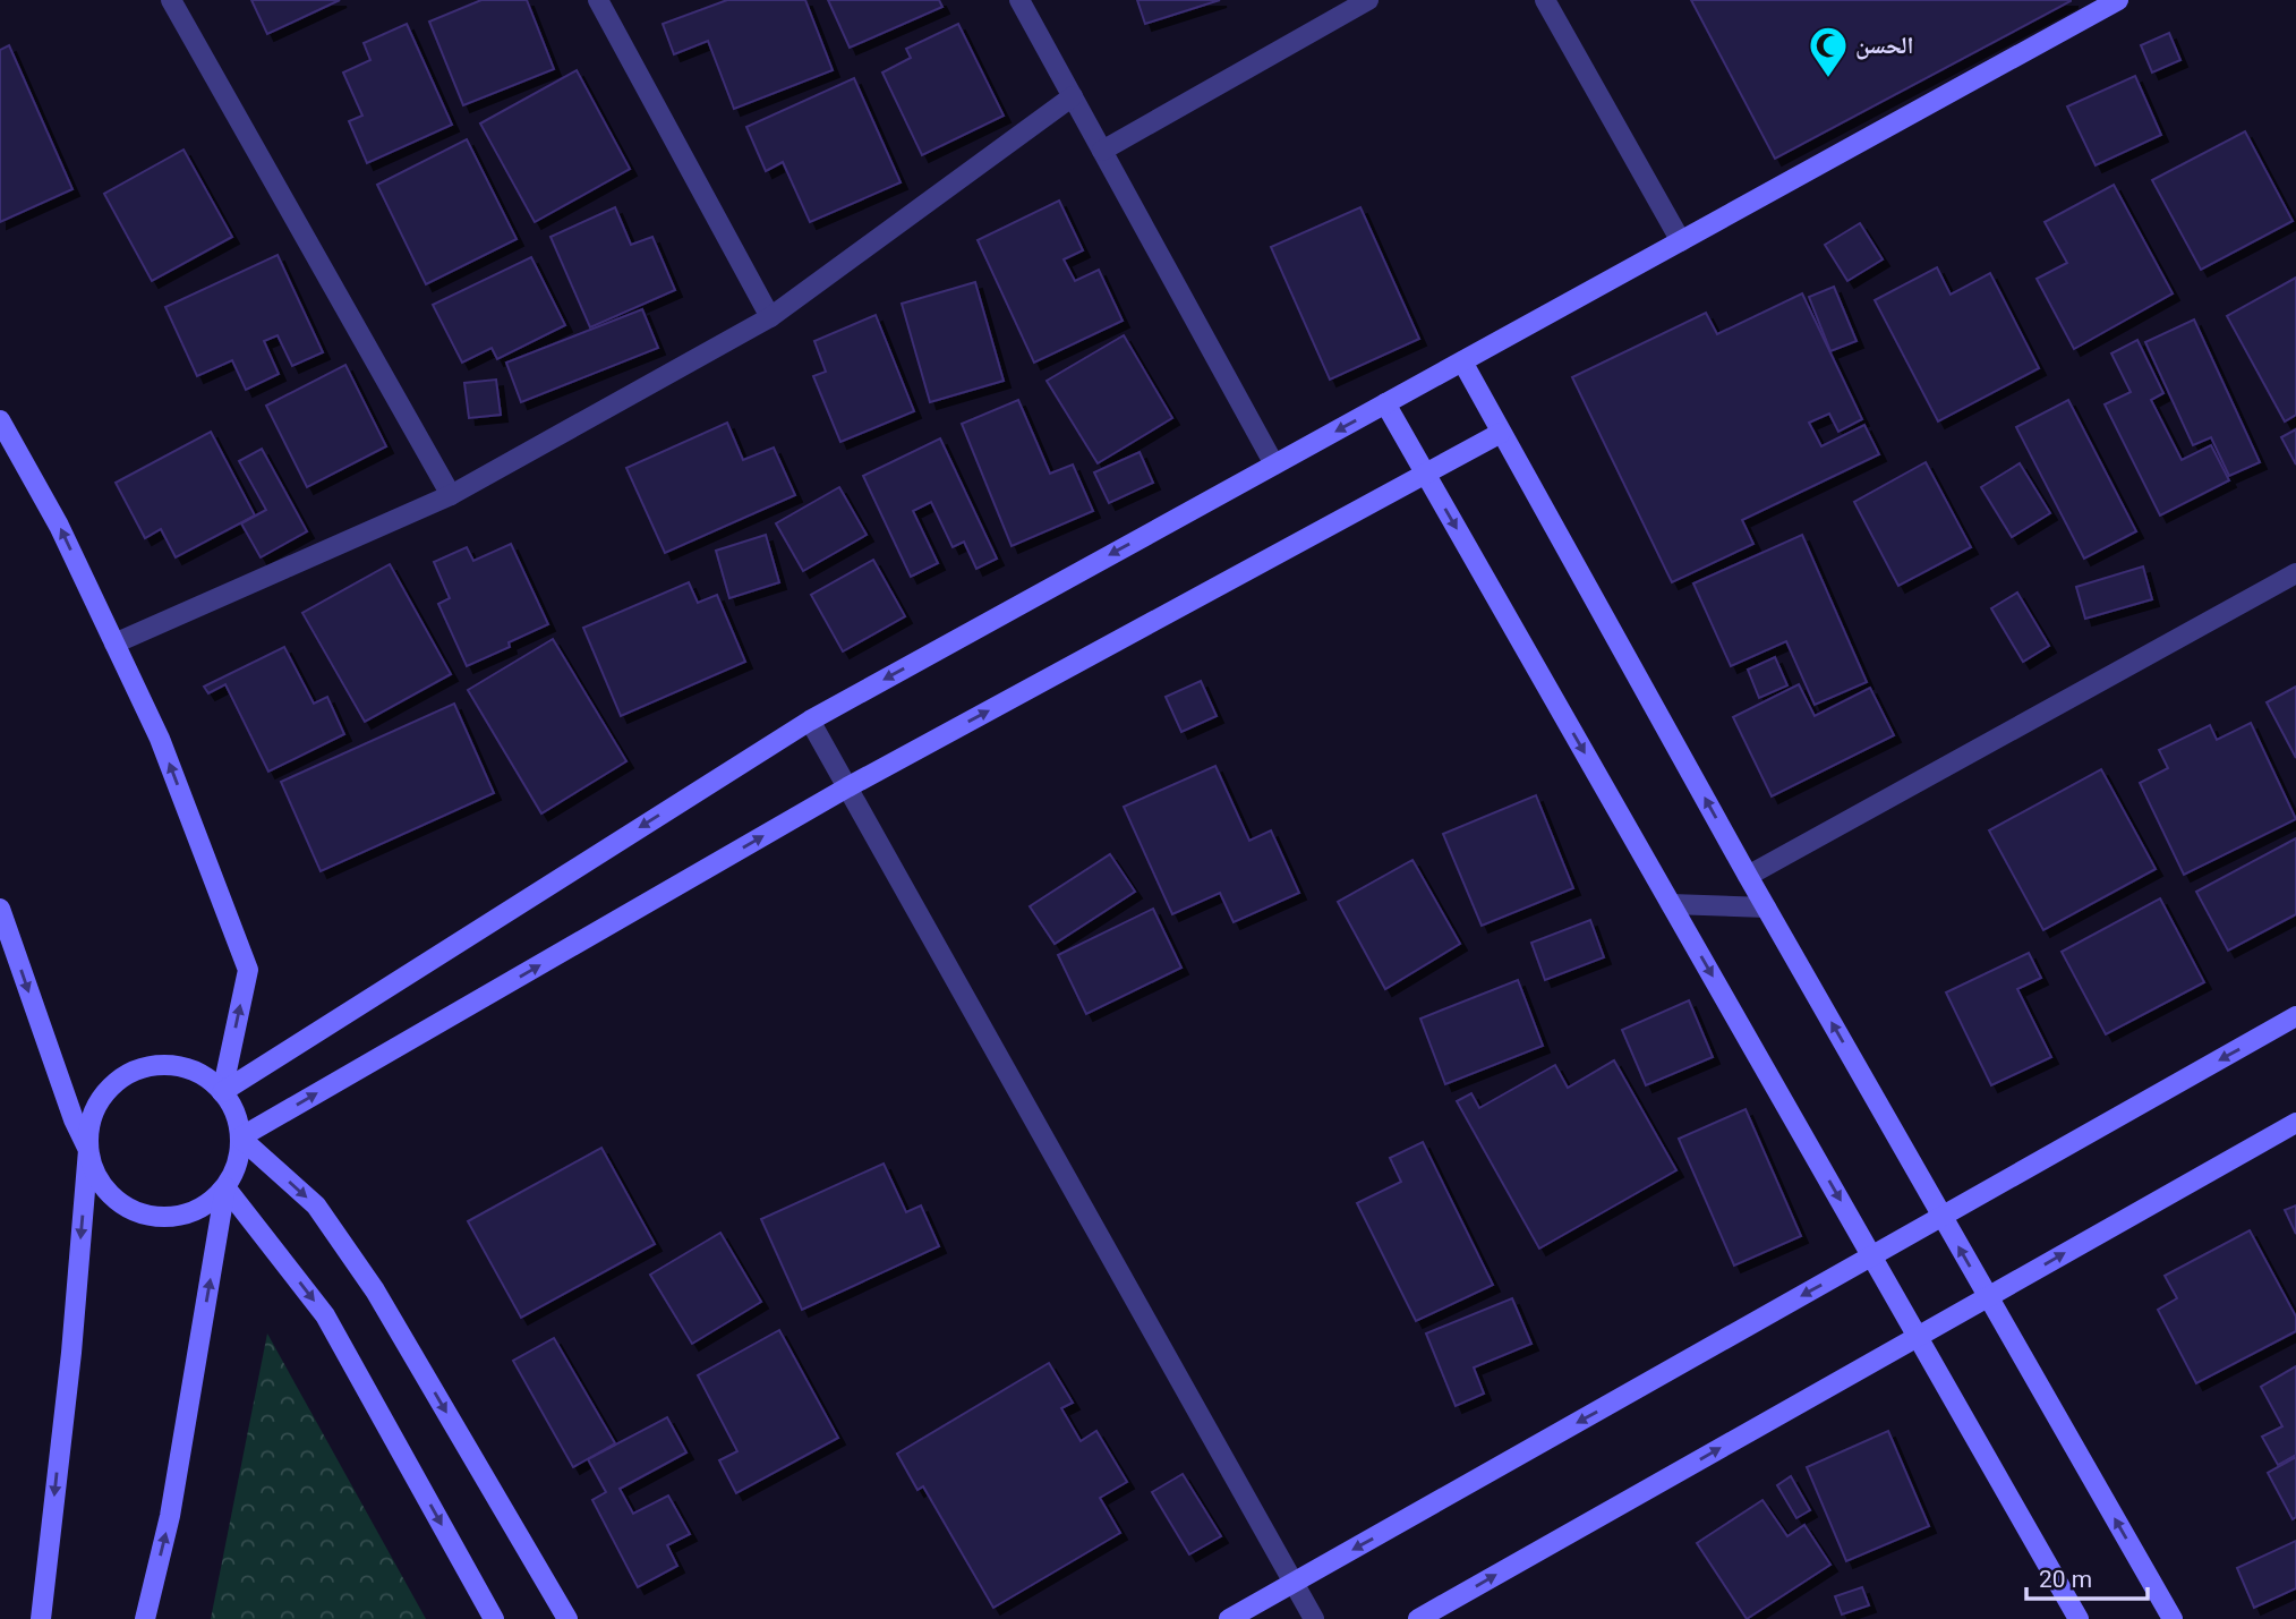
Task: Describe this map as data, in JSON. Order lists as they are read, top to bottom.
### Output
{
  "places": {
    "mosque": ["الحسن"]
  },
  "scale_bar": "20 m"
}
